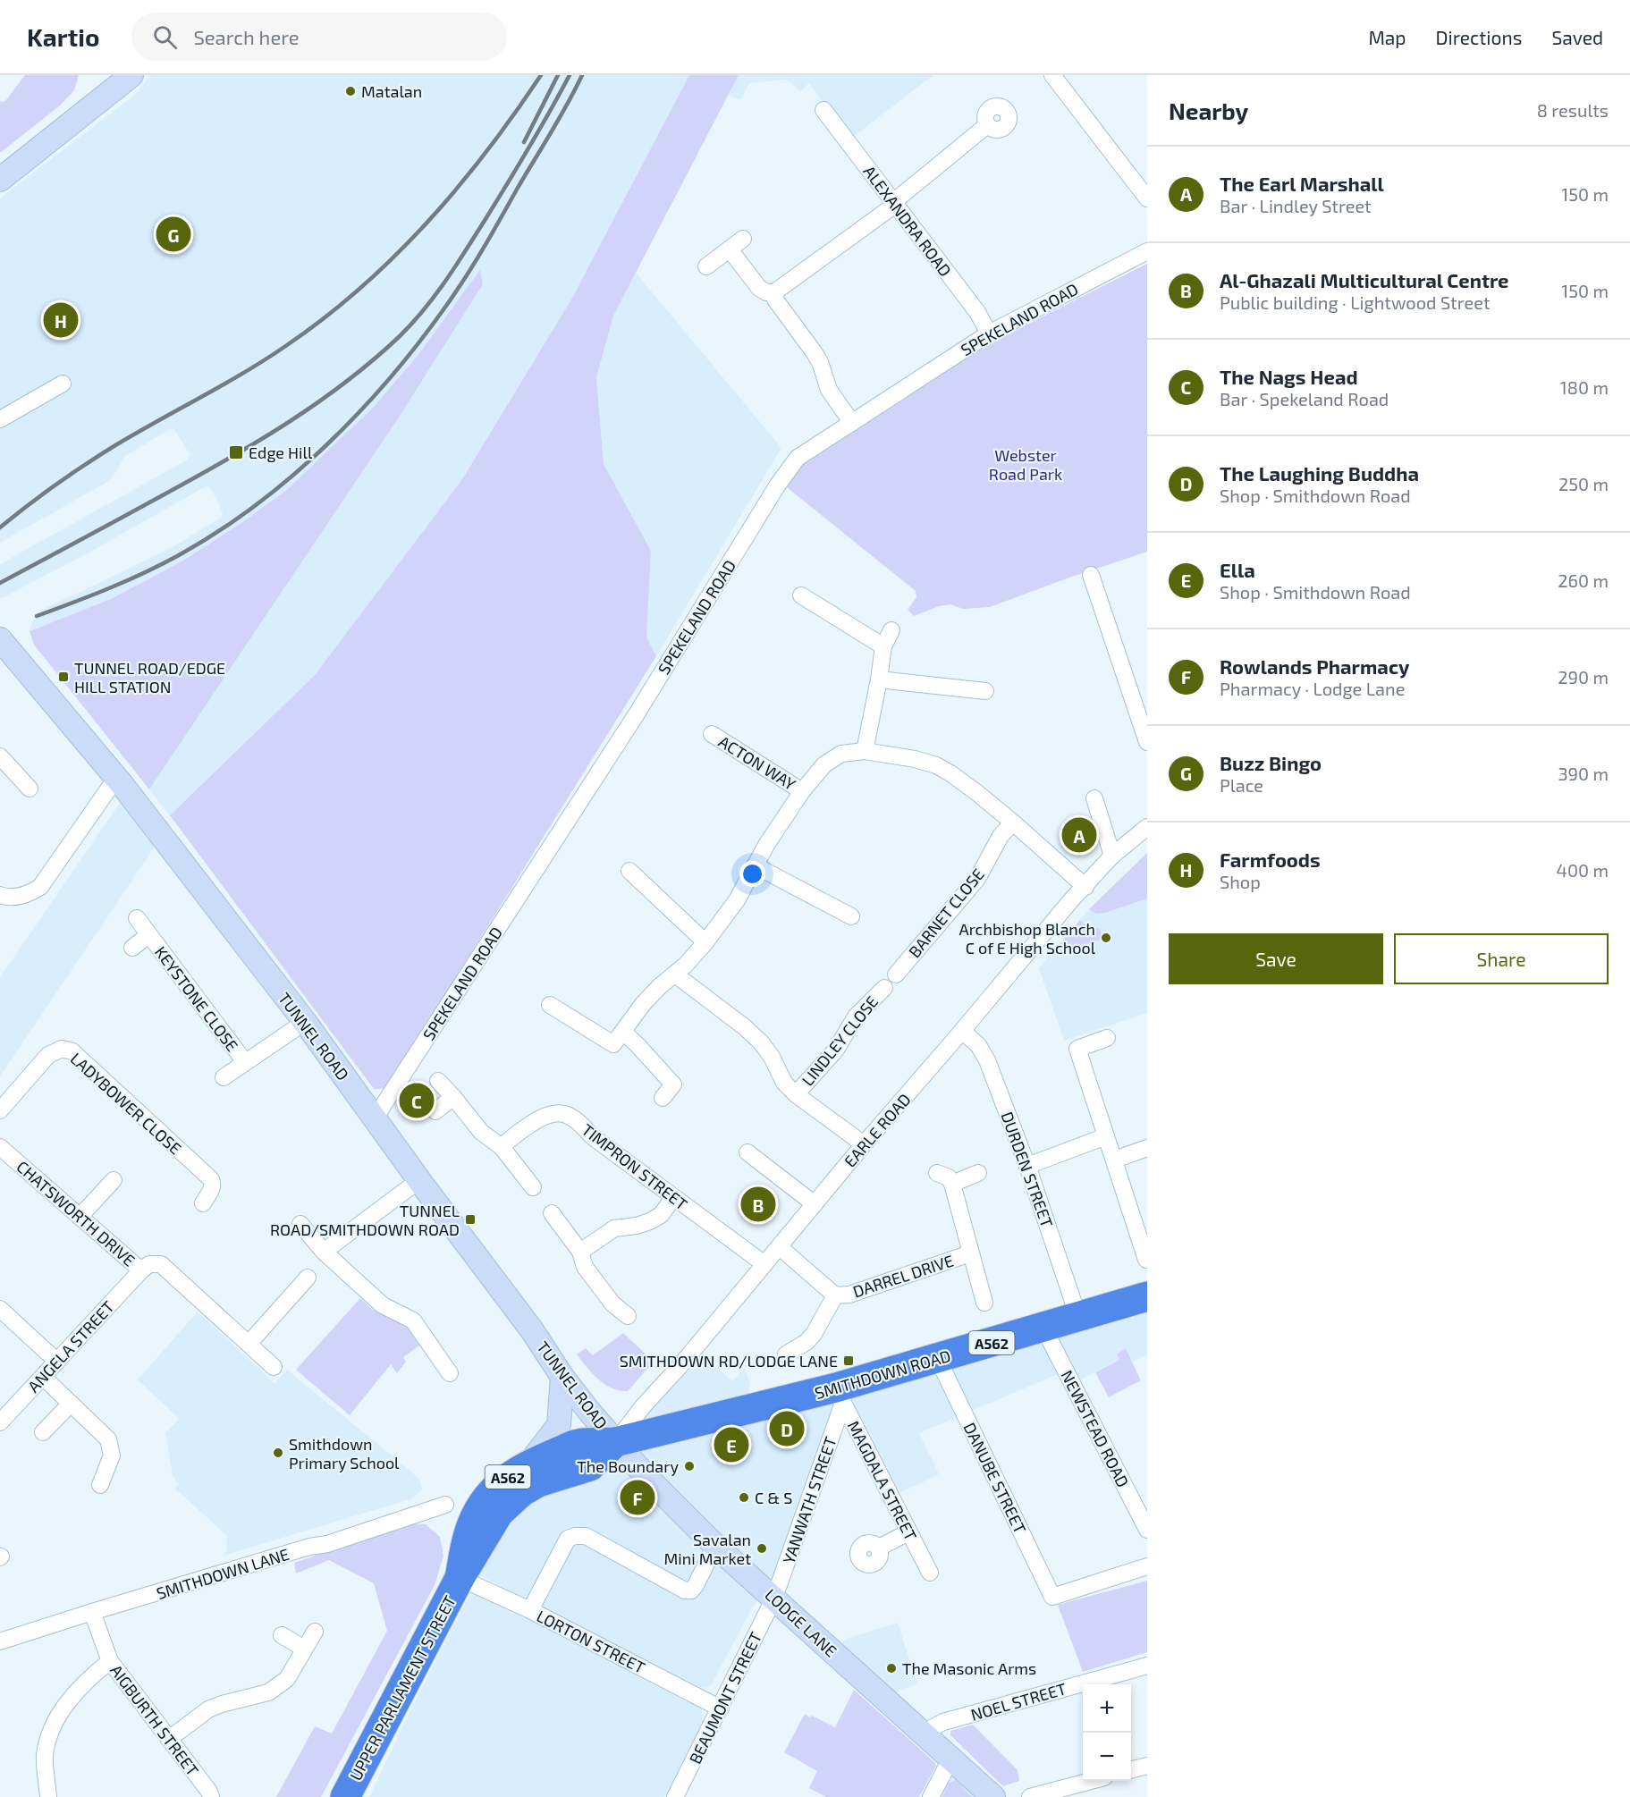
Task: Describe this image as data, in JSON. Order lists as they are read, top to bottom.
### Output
{
  "streets": {
    "highway": ["A562", "SMITHDOWN ROAD", "UPPER PARLIAMENT STREET"],
    "main road": ["TUNNEL ROAD", "LODGE LANE"],
    "street": [
      "ALEXANDRA ROAD",
      "SPEKELAND ROAD",
      "ACTON WAY",
      "BARNET CLOSE",
      "KEYSTONE CLOSE",
      "LINDLEY CLOSE",
      "LADYBOWER CLOSE",
      "EARLE ROAD",
      "TIMPRON STREET",
      "DURDEN STREET",
      "CHATSWORTH DRIVE",
      "DARREL DRIVE",
      "ANGELA STREET",
      "NEWSTEAD ROAD",
      "DANUBE STREET",
      "MAGDALA STREET",
      "YANWATH STREET",
      "SMITHDOWN LANE",
      "LORTON STREET",
      "BEAUMONT STREET",
      "NOEL STREET",
      "AIGBURTH STREET"
    ]
  },
  "crossings": [
    ["ALEXANDRA ROAD", "SPEKELAND ROAD"],
    ["SPEKELAND ROAD", "TUNNEL ROAD"],
    ["KEYSTONE CLOSE", "TUNNEL ROAD"],
    ["TUNNEL ROAD", "EARLE ROAD"],
    ["TUNNEL ROAD", "SMITHDOWN ROAD"],
    ["TUNNEL ROAD", "LODGE LANE"],
    ["TUNNEL ROAD", "UPPER PARLIAMENT STREET"],
    ["EARLE ROAD", "TIMPRON STREET"],
    ["EARLE ROAD", "DURDEN STREET"],
    ["EARLE ROAD", "DARREL DRIVE"],
    ["EARLE ROAD", "SMITHDOWN ROAD"],
    ["EARLE ROAD", "LODGE LANE"],
    ["EARLE ROAD", "UPPER PARLIAMENT STREET"],
    ["DURDEN STREET", "SMITHDOWN ROAD"],
    ["CHATSWORTH DRIVE", "ANGELA STREET"],
    ["SMITHDOWN ROAD", "NEWSTEAD ROAD"],
    ["SMITHDOWN ROAD", "DANUBE STREET"],
    ["SMITHDOWN ROAD", "MAGDALA STREET"],
    ["SMITHDOWN ROAD", "YANWATH STREET"],
    ["SMITHDOWN ROAD", "LODGE LANE"],
    ["SMITHDOWN ROAD", "UPPER PARLIAMENT STREET"],
    ["MAGDALA STREET", "YANWATH STREET"],
    ["YANWATH STREET", "LODGE LANE"],
    ["YANWATH STREET", "BEAUMONT STREET"],
    ["SMITHDOWN LANE", "AIGBURTH STREET"],
    ["LODGE LANE", "UPPER PARLIAMENT STREET"],
    ["LODGE LANE", "BEAUMONT STREET"],
    ["LODGE LANE", "NOEL STREET"],
    ["LORTON STREET", "UPPER PARLIAMENT STREET"],
    ["LORTON STREET", "BEAUMONT STREET"]
  ],
  "parks": ["Webster Road Park"],
  "places": {
    "other": [
      "Matalan",
      "Archbishop Blanch C of E High School",
      "Smithdown Primary School",
      "The Boundary",
      "C & S",
      "Savalan Mini Market",
      "The Masonic Arms"
    ],
    "transit": [
      "Edge Hill",
      "TUNNEL ROAD/EDGE HILL STATION",
      "TUNNEL ROAD/SMITHDOWN ROAD",
      "SMITHDOWN RD/LODGE LANE"
    ]
  },
  "page": {
    "header": "Kartio",
    "search": "Search here",
    "nav": ["Map", "Directions", "Saved"],
    "heading": ["Nearby", "8 results"],
    "list": [
      {
        "mark": "A",
        "name": "The Earl Marshall",
        "note": "Bar · Lindley Street",
        "value": "150 m"
      },
      {
        "mark": "B",
        "name": "Al-Ghazali Multicultural Centre",
        "note": "Public building · Lightwood Street",
        "value": "150 m"
      },
      {
        "mark": "C",
        "name": "The Nags Head",
        "note": "Bar · Spekeland Road",
        "value": "180 m"
      },
      {
        "mark": "D",
        "name": "The Laughing Buddha",
        "note": "Shop · Smithdown Road",
        "value": "250 m"
      },
      {
        "mark": "E",
        "name": "Ella",
        "note": "Shop · Smithdown Road",
        "value": "260 m"
      },
      {
        "mark": "F",
        "name": "Rowlands Pharmacy",
        "note": "Pharmacy · Lodge Lane",
        "value": "290 m"
      },
      {
        "mark": "G",
        "name": "Buzz Bingo",
        "note": "Place",
        "value": "390 m"
      },
      {
        "mark": "H",
        "name": "Farmfoods",
        "note": "Shop",
        "value": "400 m"
      }
    ],
    "pins": [
      "G",
      "H",
      "A",
      "C",
      "B",
      "D",
      "E",
      "F"
    ],
    "buttons": ["Save", "Share"],
    "map_buttons": ["+", "−"]
  }
}
